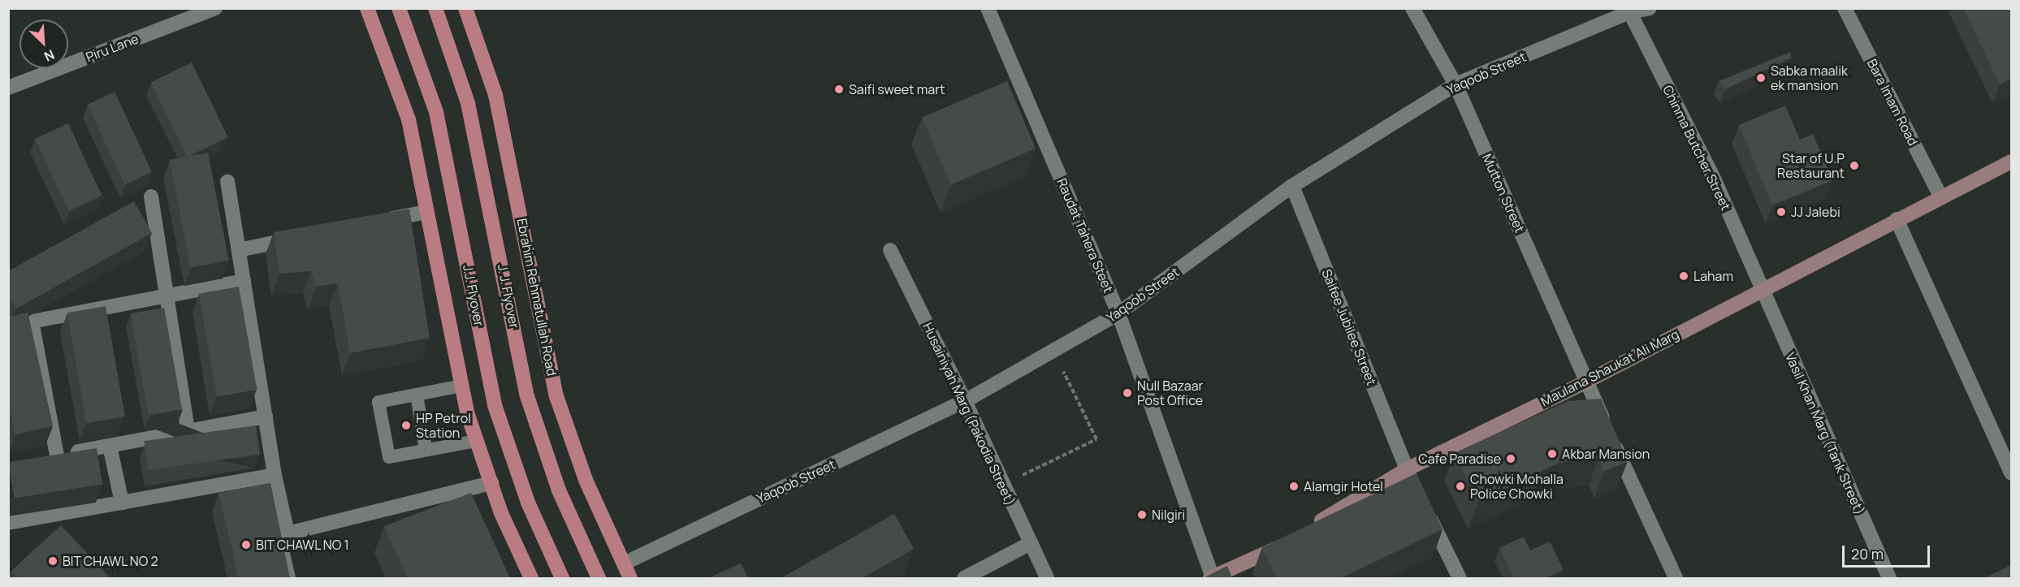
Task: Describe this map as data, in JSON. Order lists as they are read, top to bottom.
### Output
{
  "streets": {
    "main road": [
      "J.J. Flyover",
      "J. J. Flyover",
      "Ebrahim Rehmatullah Road",
      "Maulana Shaukat Ali Marg"
    ],
    "street": [
      "Piru Lane",
      "Yaqoob Street",
      "Bara Imam Road",
      "Chinma Butcher Street",
      "Mutton Street",
      "Raudat Tahera Steet",
      "Saifee Jubilee Street",
      "Husainiyah Marg (Pakodia Street)",
      "Vasil Khan Marg (Tank Street)"
    ]
  },
  "crossings": [
    ["Yaqoob Street", "Chinma Butcher Street"],
    ["Yaqoob Street", "Mutton Street"],
    ["Yaqoob Street", "Raudat Tahera Steet"],
    ["Yaqoob Street", "Ebrahim Rehmatullah Road"],
    ["Yaqoob Street", "Saifee Jubilee Street"],
    ["Yaqoob Street", "Husainiyah Marg (Pakodia Street)"],
    ["Bara Imam Road", "Maulana Shaukat Ali Marg"],
    ["Chinma Butcher Street", "Maulana Shaukat Ali Marg"],
    ["Chinma Butcher Street", "Vasil Khan Marg (Tank Street)"],
    ["Mutton Street", "Maulana Shaukat Ali Marg"],
    ["Saifee Jubilee Street", "Maulana Shaukat Ali Marg"],
    ["Maulana Shaukat Ali Marg", "Vasil Khan Marg (Tank Street)"]
  ],
  "places": [
    "Sabka maalik ek mansion",
    "Saifi sweet mart",
    "Star of U.P Restaurant",
    "JJ Jalebi",
    "Laham",
    "Null Bazaar Post Office",
    "HP Petrol Station",
    "Akbar Mansion",
    "Cafe Paradise",
    "Alamgir Hotel",
    "Chowki Mohalla Police Chowki",
    "Nilgiri",
    "BIT CHAWL NO 1",
    "BIT CHAWL NO 2"
  ],
  "scale_bar": "20 m",
  "north": "bottom right"
}
